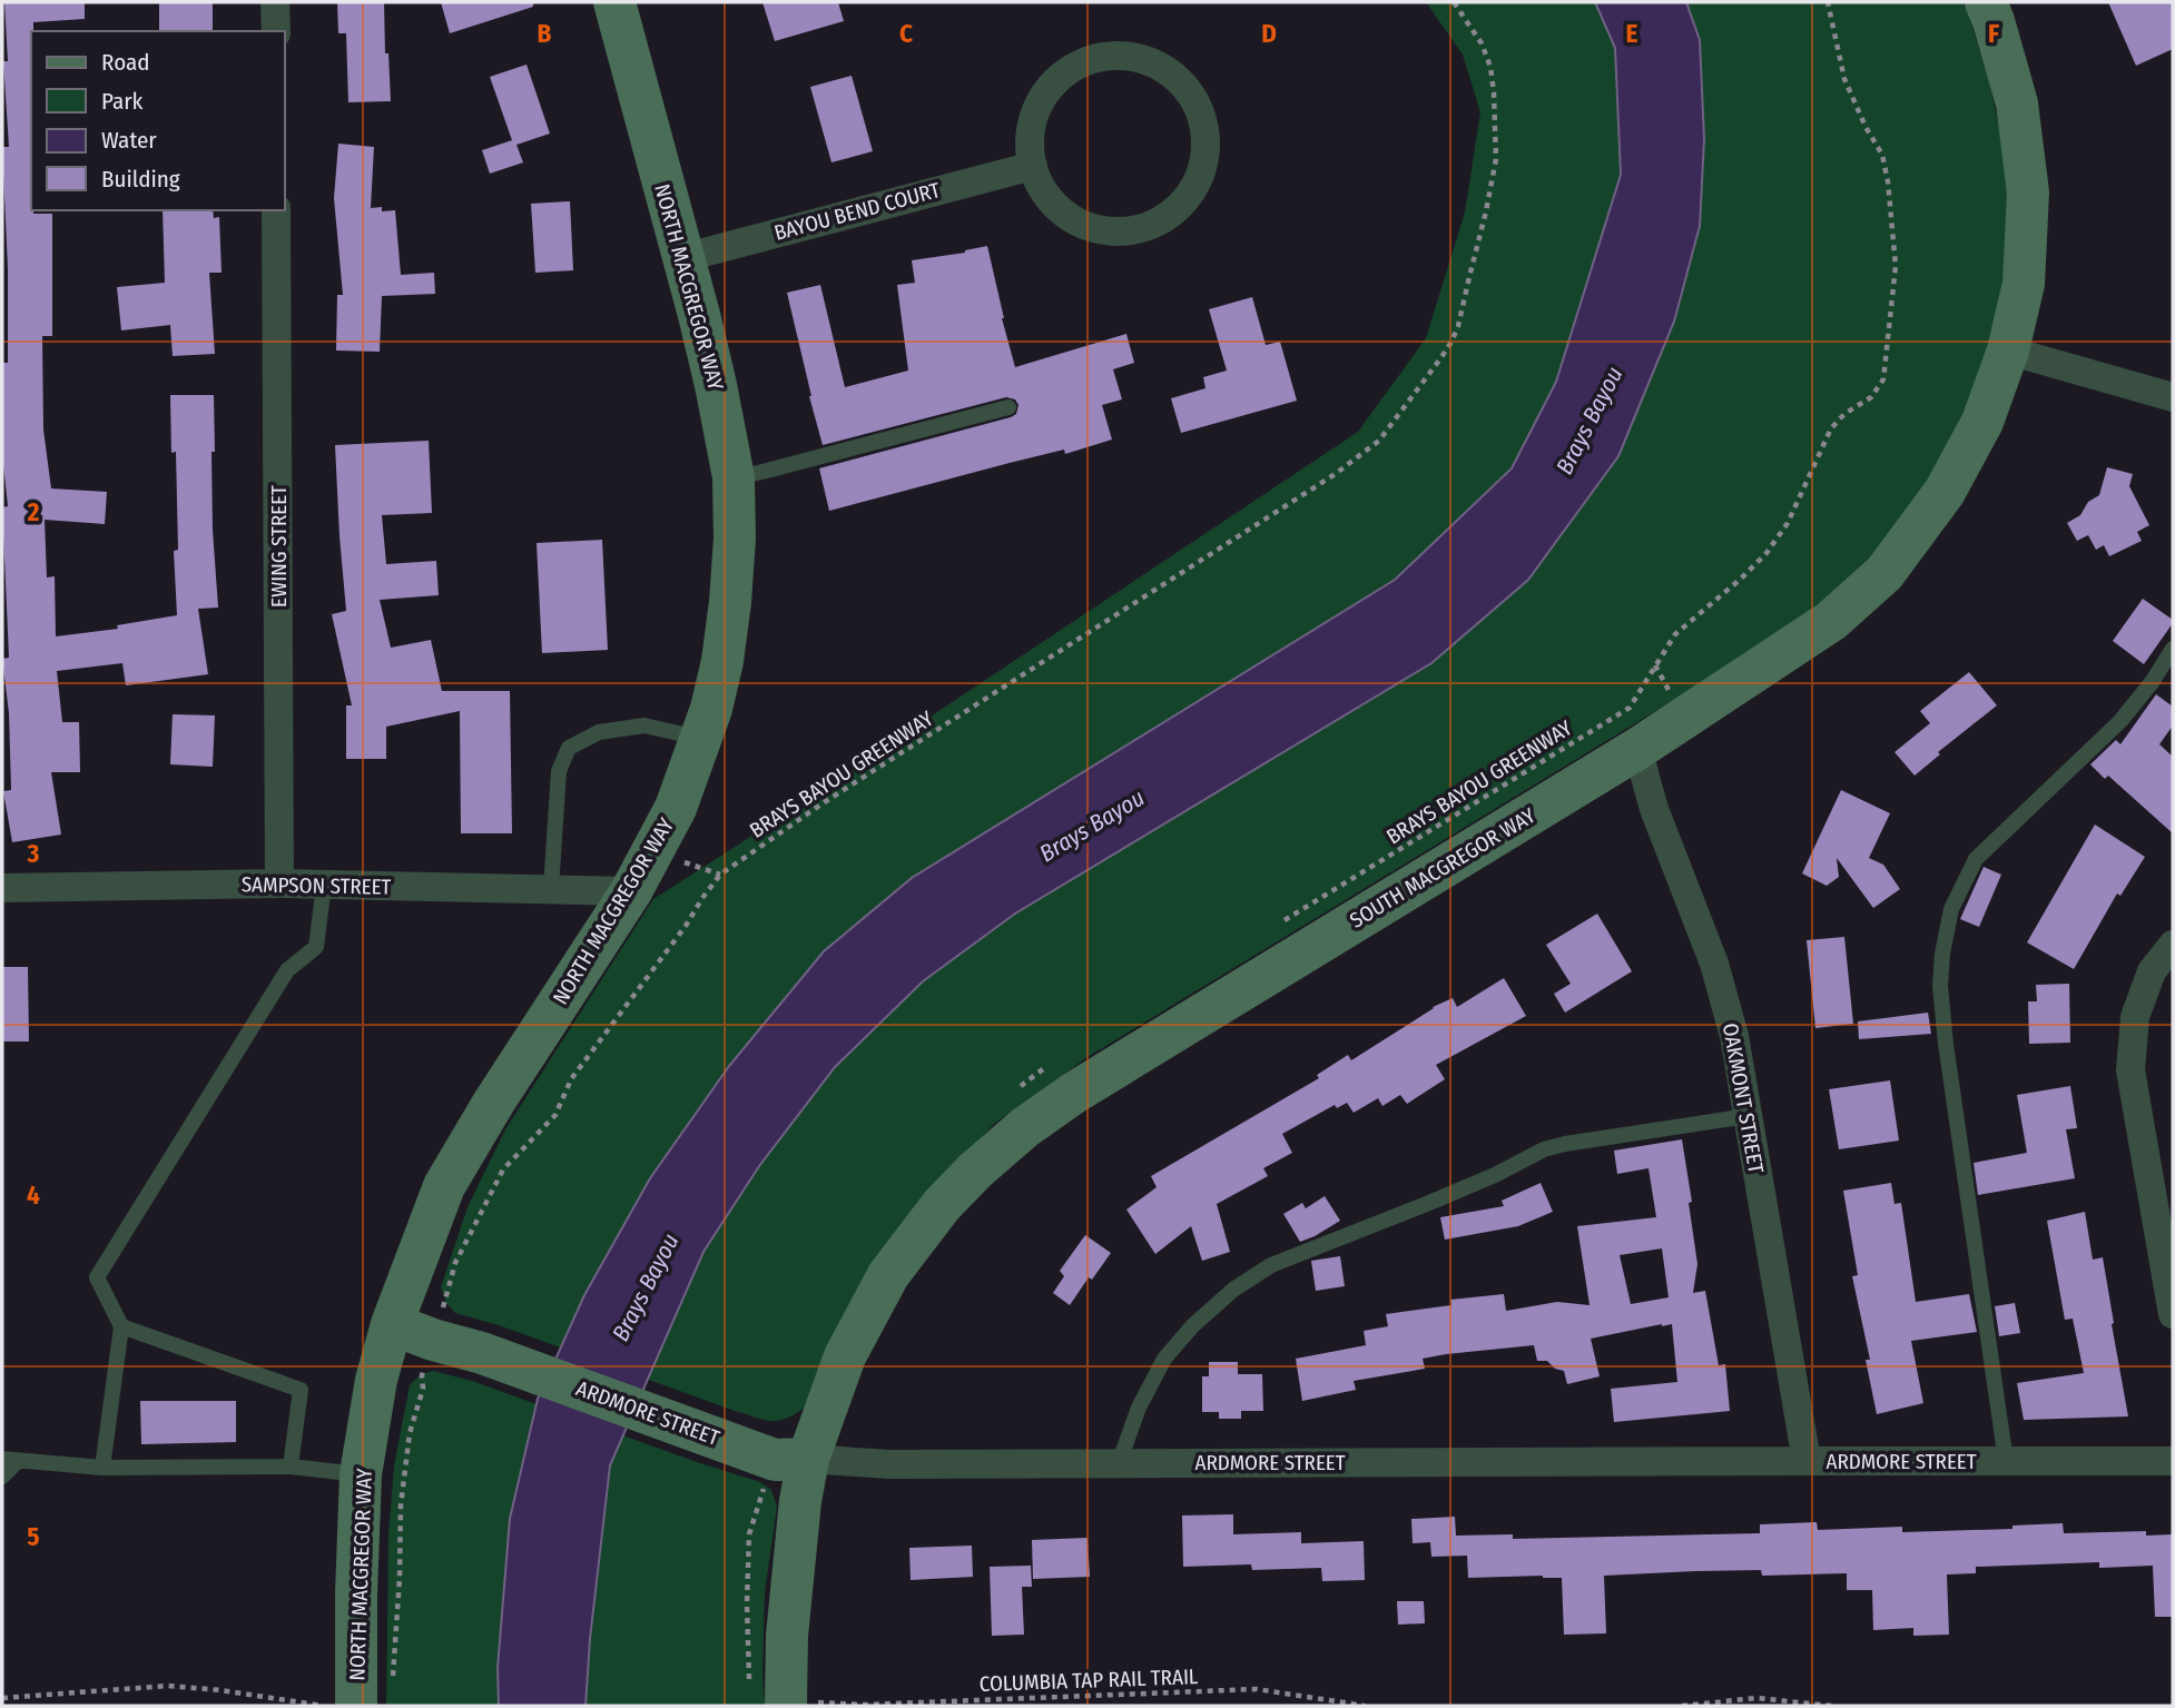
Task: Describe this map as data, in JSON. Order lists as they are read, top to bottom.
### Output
{
  "streets": {
    "main road": ["NORTH MACGREGOR WAY", "SOUTH MACGREGOR WAY", "ARDMORE STREET"],
    "street": [
      "BAYOU BEND COURT",
      "EWING STREET",
      "SAMPSON STREET",
      "OAKMONT STREET"
    ],
    "path": ["BRAYS BAYOU GREENWAY", "COLUMBIA TAP RAIL TRAIL"]
  },
  "crossings": [
    ["BAYOU BEND COURT", "NORTH MACGREGOR WAY"],
    ["NORTH MACGREGOR WAY", "SAMPSON STREET"],
    ["NORTH MACGREGOR WAY", "ARDMORE STREET"],
    ["EWING STREET", "SAMPSON STREET"],
    ["SOUTH MACGREGOR WAY", "OAKMONT STREET"],
    ["SOUTH MACGREGOR WAY", "ARDMORE STREET"],
    ["SOUTH MACGREGOR WAY", "COLUMBIA TAP RAIL TRAIL"],
    ["OAKMONT STREET", "ARDMORE STREET"]
  ],
  "water": ["Brays Bayou"],
  "legend": [
    "Road",
    "Park",
    "Water",
    "Building"
  ],
  "grid": {
    "columns": [
      "B",
      "C",
      "D",
      "E",
      "F"
    ],
    "rows": [
      "2",
      "3",
      "4",
      "5"
    ]
  }
}
